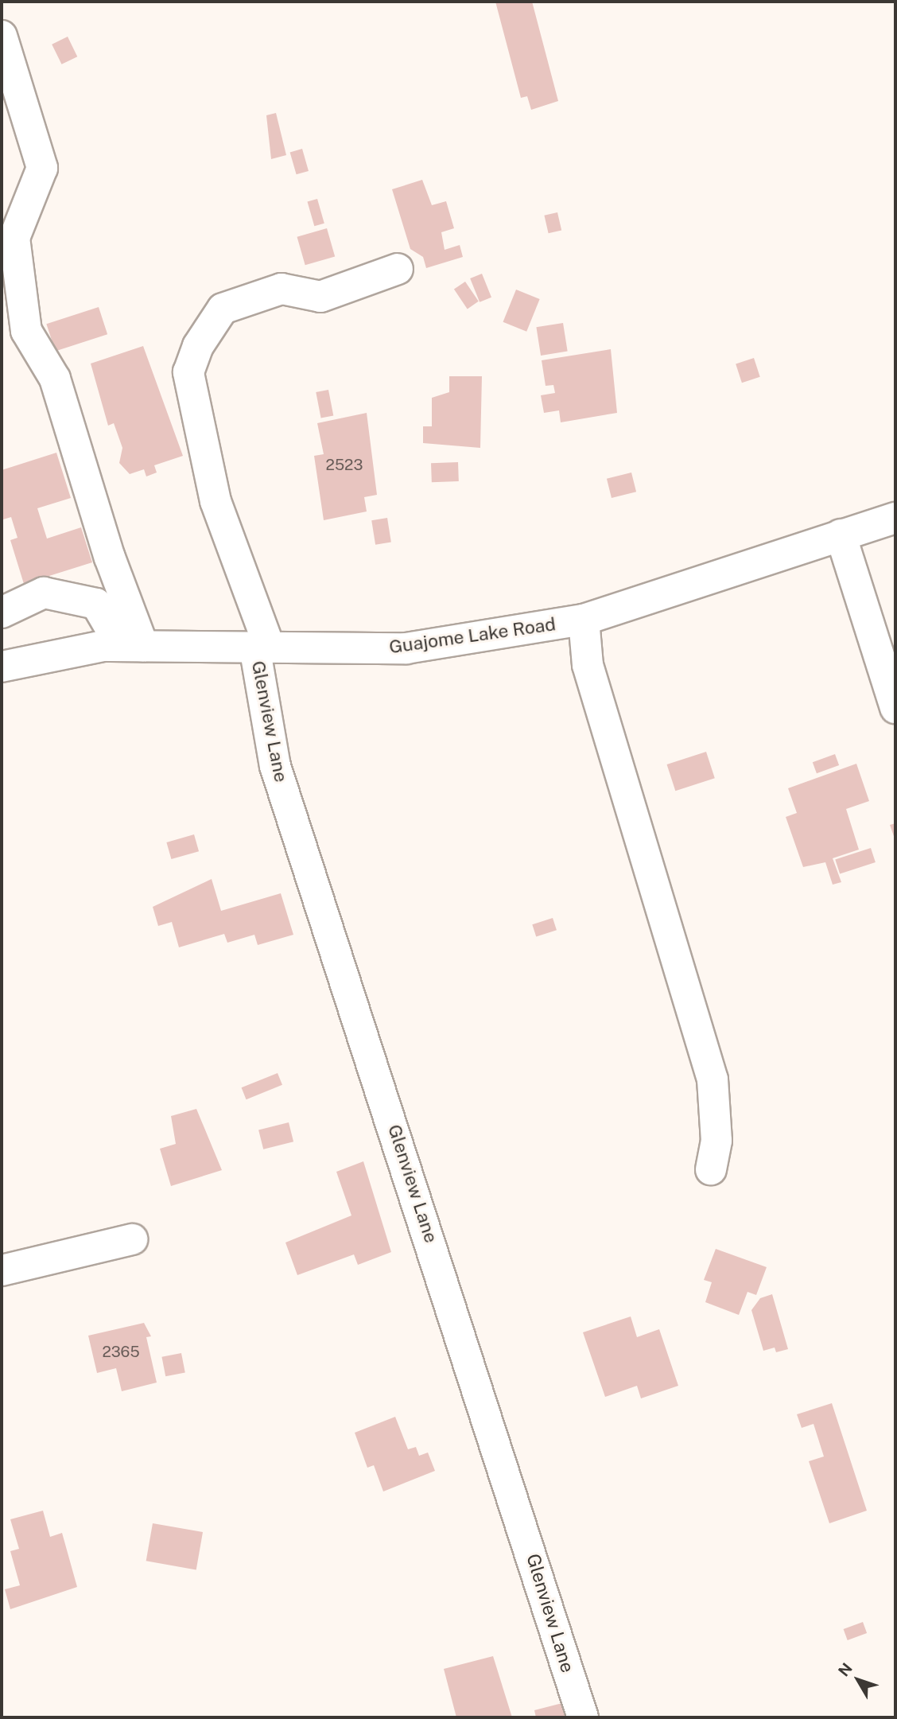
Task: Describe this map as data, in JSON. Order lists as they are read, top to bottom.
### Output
{
  "streets": {
    "street": ["Guajome Lake Road", "Glenview Lane"]
  },
  "crossings": [
    ["Guajome Lake Road", "Glenview Lane"]
  ],
  "house_numbers": ["2523", "2365"],
  "north": "top left"
}
